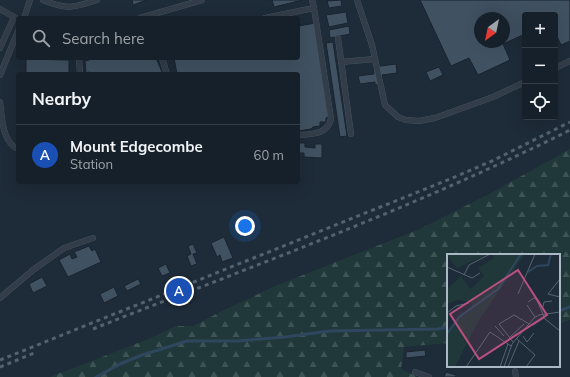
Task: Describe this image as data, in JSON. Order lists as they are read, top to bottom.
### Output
{
  "north": "bottom left",
  "page": {
    "map_buttons": ["+", "−"],
    "search": "Search here",
    "heading": "Nearby",
    "list": [
      {
        "mark": "A",
        "name": "Mount Edgecombe",
        "note": "Station",
        "value": "60 m"
      }
    ],
    "pins": "A"
  }
}
